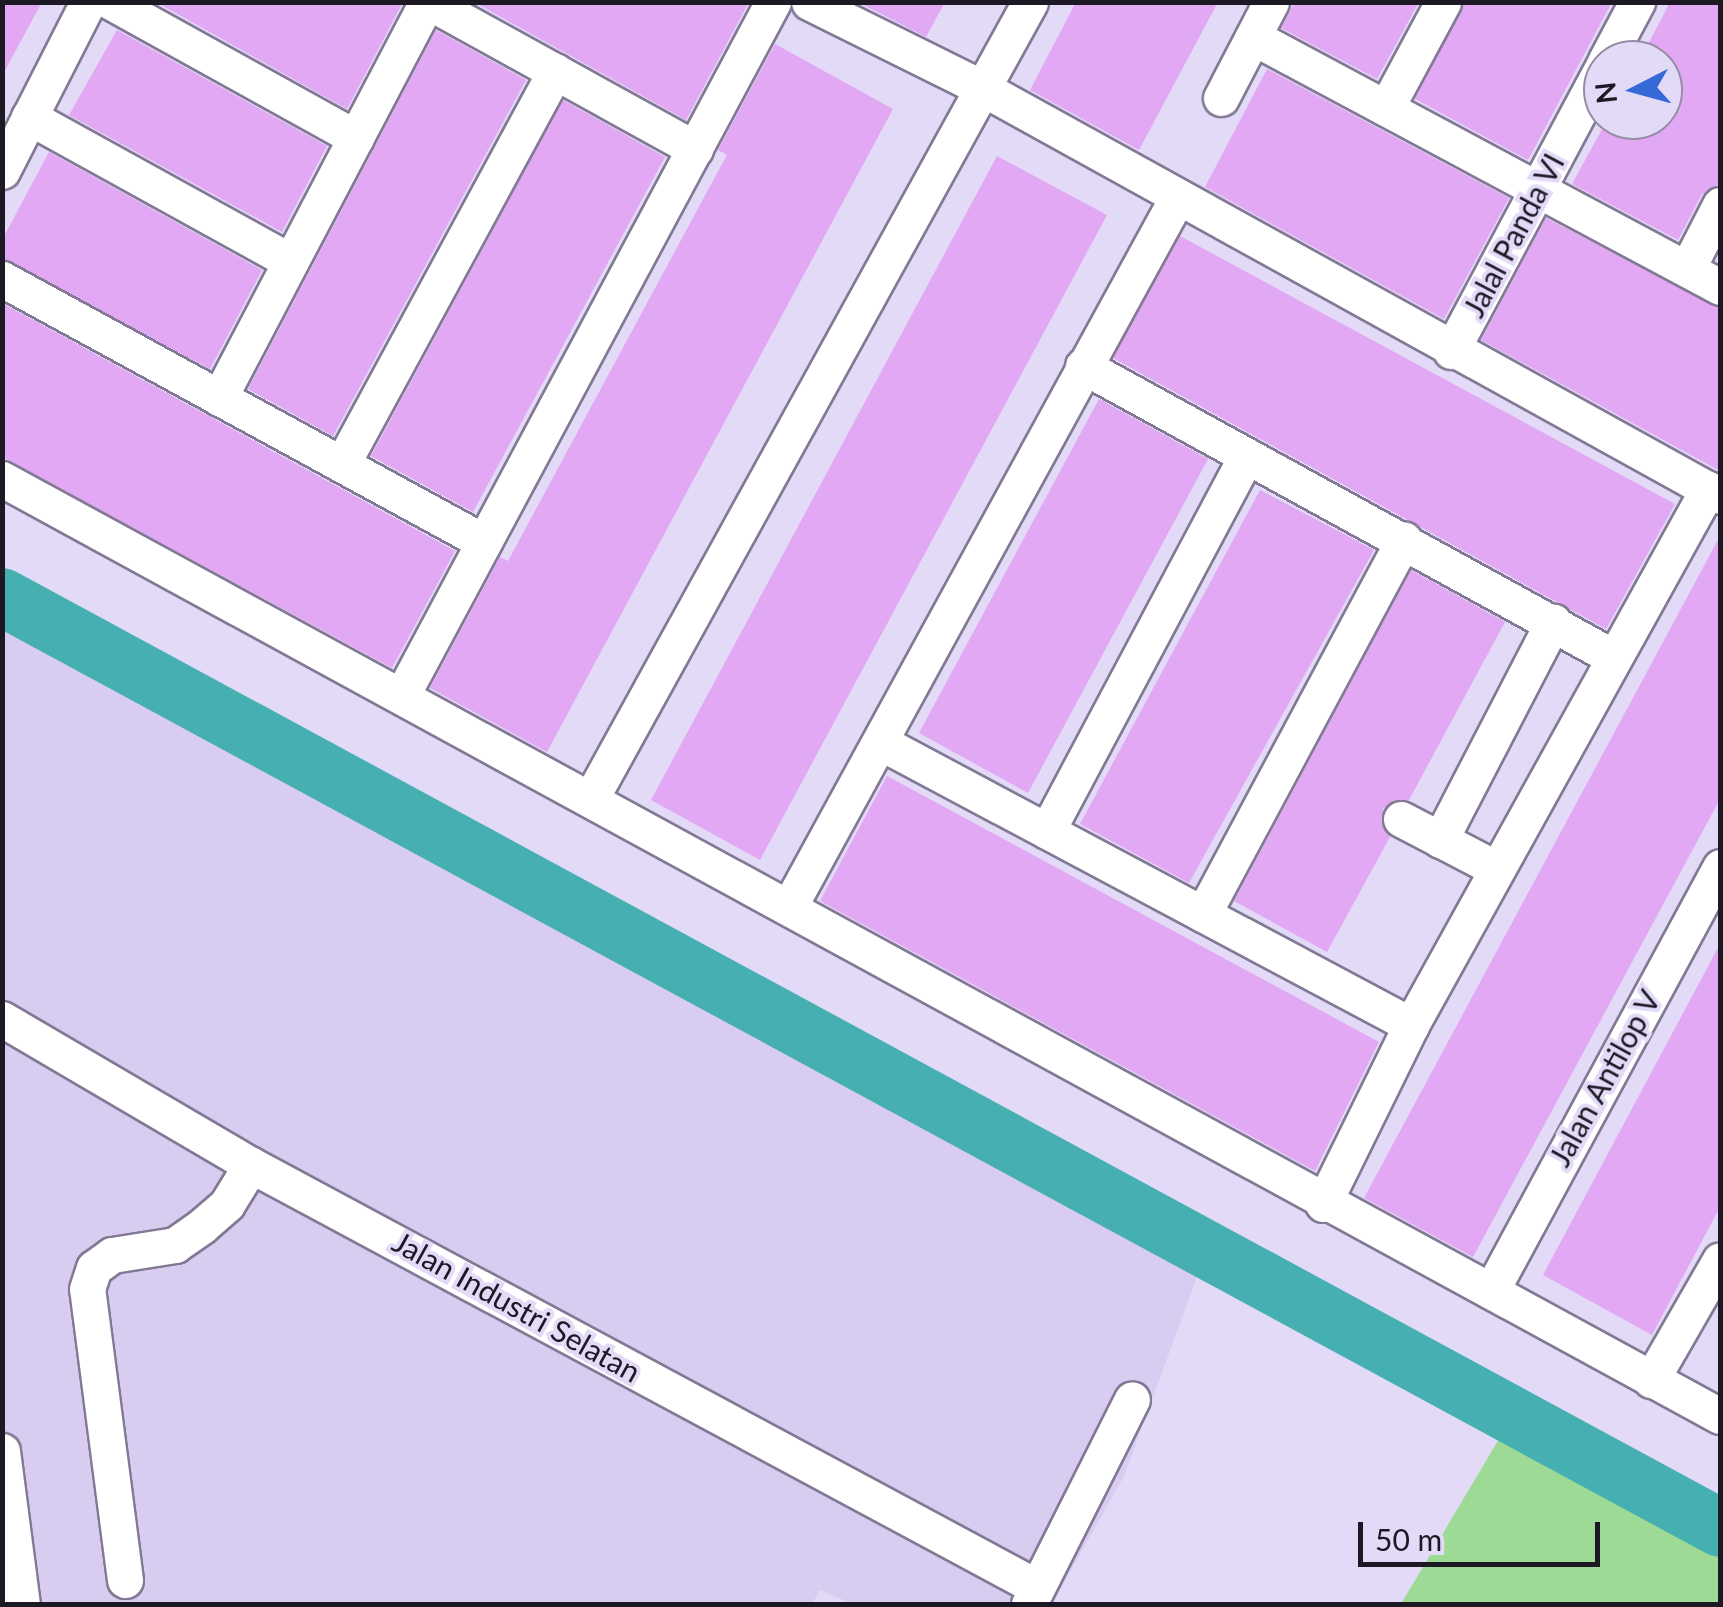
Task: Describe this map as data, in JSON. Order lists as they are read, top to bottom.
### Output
{
  "streets": {
    "street": ["Jalal Panda VI", "Jalan Antilop V", "Jalan Industri Selatan"]
  },
  "scale_bar": "50 m",
  "north": "left"
}
